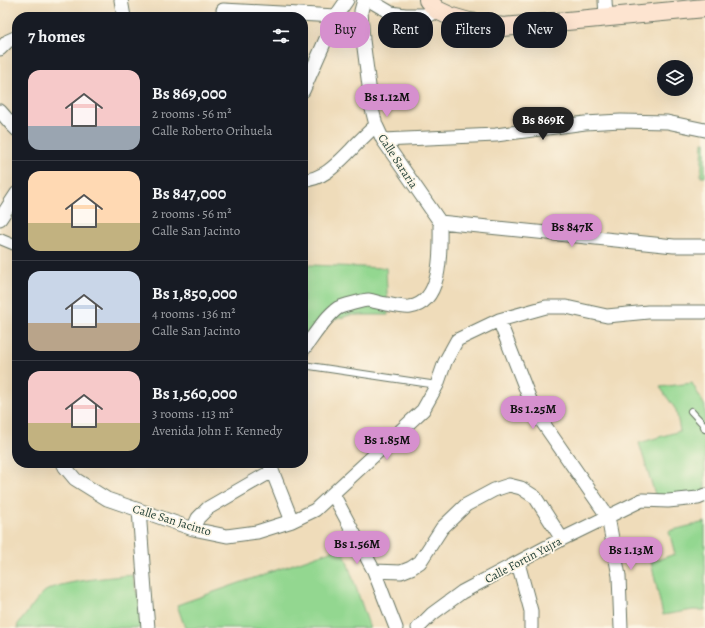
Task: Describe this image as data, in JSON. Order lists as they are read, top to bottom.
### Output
{
  "streets": {
    "street": ["Calle Sararia", "Calle San Jacinto", "Calle Fortin Yujra"]
  },
  "page": {
    "chip": [
      "Buy",
      "Rent",
      "Filters",
      "New"
    ],
    "heading": "7 homes",
    "list": [
      {
        "name": "Bs 869,000",
        "note": "2 rooms · 56 m² · Calle Roberto Orihuela"
      },
      {
        "name": "Bs 847,000",
        "note": "2 rooms · 56 m² · Calle San Jacinto"
      },
      {
        "name": "Bs 1,850,000",
        "note": "4 rooms · 136 m² · Calle San Jacinto"
      },
      {
        "name": "Bs 1,560,000",
        "note": "3 rooms · 113 m² · Avenida John F. Kennedy"
      }
    ],
    "price": [
      "Bs 1.12M",
      "Bs 869K",
      "Bs 847K",
      "Bs 1.25M",
      "Bs 1.85M",
      "Bs 1.56M",
      "Bs 1.13M"
    ]
  }
}
